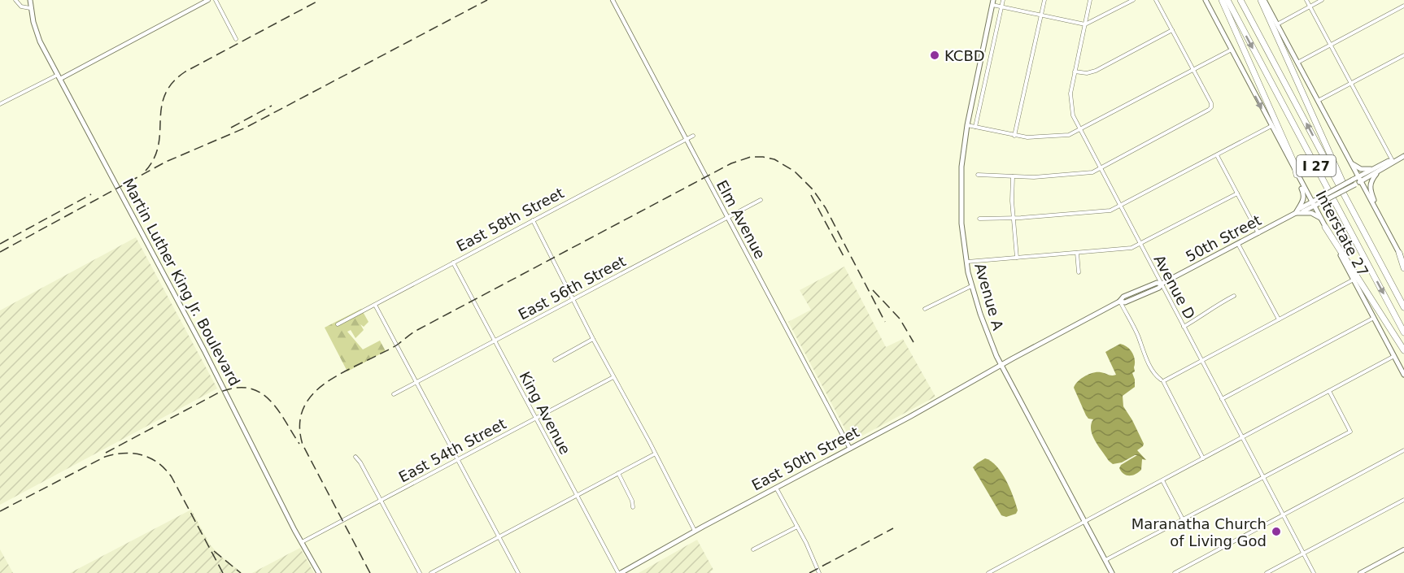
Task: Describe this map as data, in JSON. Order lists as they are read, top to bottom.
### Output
{
  "streets": {
    "highway": ["I 27"],
    "main road": [
      "Interstate 27",
      "50th Street",
      "Martin Luther King Jr. Boulevard",
      "Avenue A",
      "East 50th Street"
    ],
    "street": [
      "East 58th Street",
      "Elm Avenue",
      "Avenue D",
      "East 56th Street",
      "King Avenue",
      "East 54th Street"
    ]
  },
  "crossings": [
    ["East 58th Street", "Elm Avenue"],
    ["East 58th Street", "King Avenue"],
    ["Elm Avenue", "East 56th Street"],
    ["Elm Avenue", "East 50th Street"],
    ["Interstate 27", "50th Street"],
    ["50th Street", "Avenue D"],
    ["50th Street", "Avenue A"],
    ["50th Street", "East 50th Street"],
    ["Martin Luther King Jr. Boulevard", "East 54th Street"],
    ["East 56th Street", "King Avenue"],
    ["Avenue A", "East 50th Street"],
    ["King Avenue", "East 54th Street"],
    ["King Avenue", "East 50th Street"]
  ],
  "places": ["KCBD", "Maranatha Church of Living God"]
}
